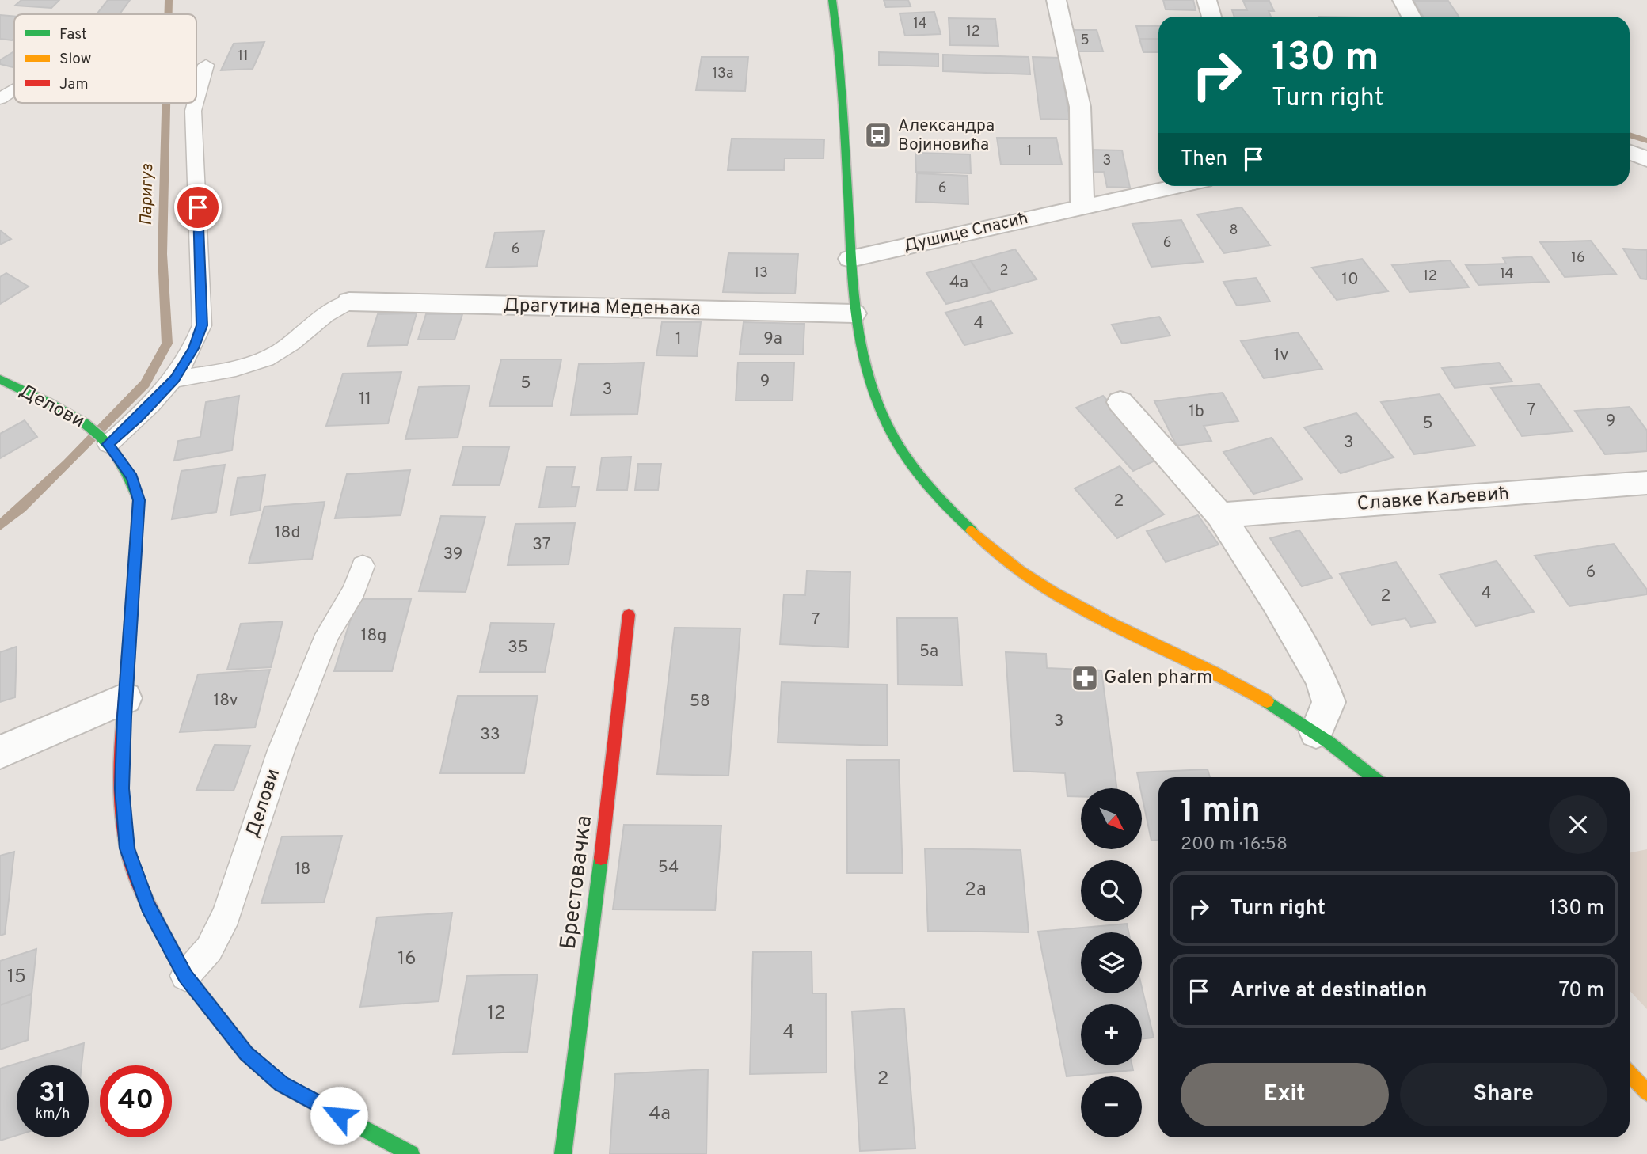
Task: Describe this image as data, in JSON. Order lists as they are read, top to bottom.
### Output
{
  "streets": {
    "street": [
      "Душице Спасић",
      "Драгутина Медењака",
      "Делови",
      "Славке Каљевић",
      "Брестовачка"
    ]
  },
  "water": ["Паригуз"],
  "places": {
    "bus stop": ["Александра Војиновића"],
    "pharmacy": ["Galen pharm"]
  },
  "house_numbers": [
    "14",
    "12",
    "5",
    "11",
    "13a",
    "1",
    "3",
    "6",
    "8",
    "6",
    "6",
    "16",
    "2",
    "13",
    "14",
    "12",
    "10",
    "4a",
    "4",
    "1",
    "9a",
    "1v",
    "9",
    "5",
    "3",
    "11",
    "7",
    "1b",
    "9",
    "5",
    "3",
    "2",
    "18d",
    "37",
    "39",
    "6",
    "4",
    "2",
    "7",
    "18g",
    "35",
    "5a",
    "18v",
    "58",
    "3",
    "33",
    "54",
    "18",
    "2a",
    "16",
    "15",
    "12",
    "4",
    "2",
    "4a"
  ],
  "legend": ["Fast", "Slow", "Jam"],
  "north": "bottom right",
  "page": {
    "turn": ["130 m", "Turn right"],
    "then": "Then",
    "heading": ["1 min", "200 m · 16:58"],
    "map_buttons": ["+", "−"],
    "list": [
      {
        "name": "Turn right",
        "value": "130 m"
      },
      {
        "name": "Arrive at destination",
        "value": "70 m"
      }
    ],
    "buttons": ["Exit", "Share"],
    "speed": "31 km/h",
    "limit": "40"
  }
}
